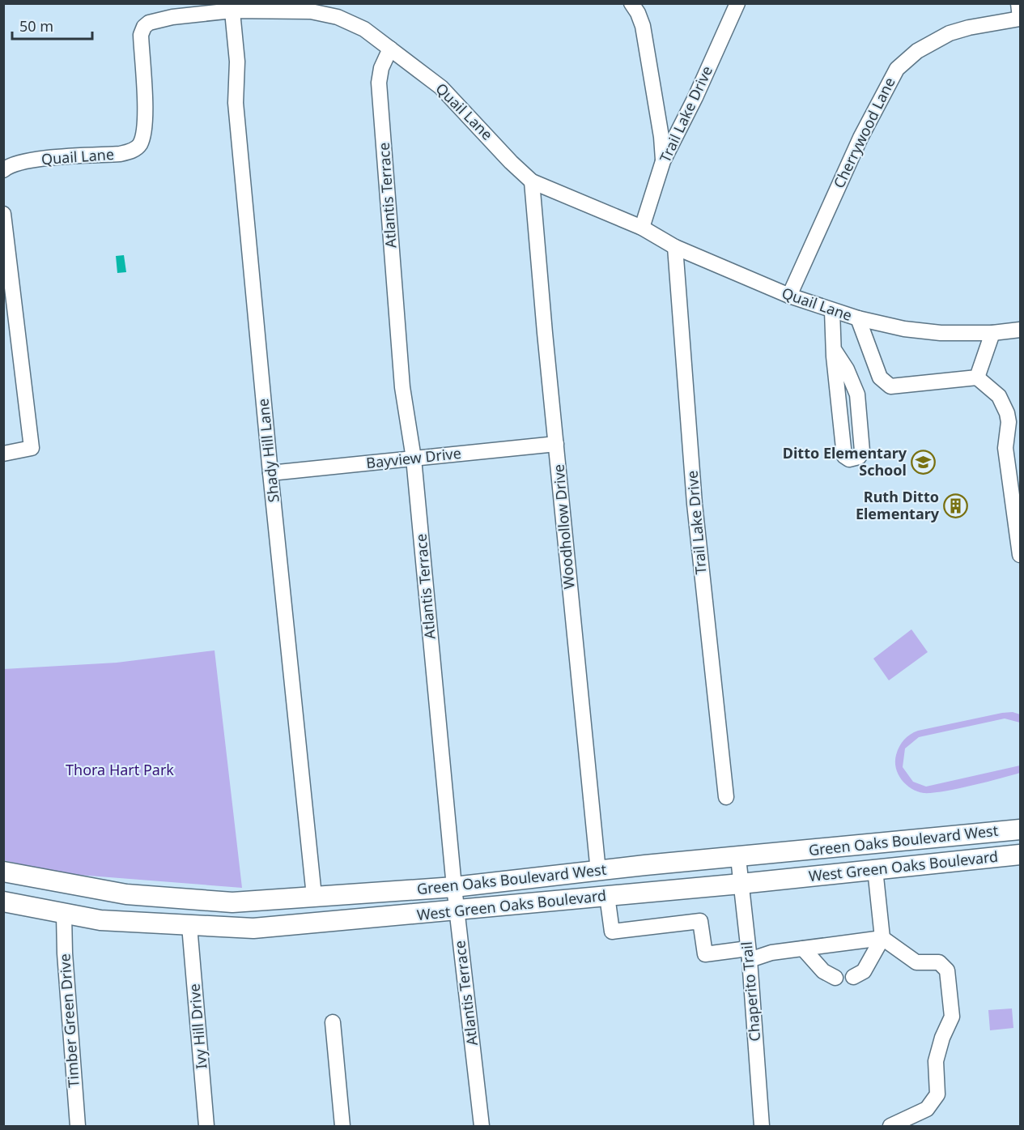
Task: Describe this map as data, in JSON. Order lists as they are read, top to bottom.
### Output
{
  "streets": {
    "main road": ["Green Oaks Boulevard West", "West Green Oaks Boulevard"],
    "street": [
      "Quail Lane",
      "Trail Lake Drive",
      "Cherrywood Lane",
      "Atlantis Terrace",
      "Shady Hill Lane",
      "Bayview Drive",
      "Woodhollow Drive",
      "Chaperito Trail",
      "Timber Green Drive",
      "Ivy Hill Drive"
    ]
  },
  "crossings": [
    ["Quail Lane", "Trail Lake Drive"],
    ["Quail Lane", "Cherrywood Lane"],
    ["Quail Lane", "Atlantis Terrace"],
    ["Quail Lane", "Shady Hill Lane"],
    ["Quail Lane", "Woodhollow Drive"],
    ["Atlantis Terrace", "Bayview Drive"],
    ["Atlantis Terrace", "Green Oaks Boulevard West"],
    ["Atlantis Terrace", "West Green Oaks Boulevard"],
    ["Shady Hill Lane", "Bayview Drive"],
    ["Shady Hill Lane", "Green Oaks Boulevard West"],
    ["Bayview Drive", "Woodhollow Drive"],
    ["Woodhollow Drive", "Green Oaks Boulevard West"],
    ["Green Oaks Boulevard West", "Chaperito Trail"],
    ["West Green Oaks Boulevard", "Chaperito Trail"],
    ["West Green Oaks Boulevard", "Timber Green Drive"],
    ["West Green Oaks Boulevard", "Ivy Hill Drive"]
  ],
  "parks": ["Thora Hart Park"],
  "places": {
    "school or university": ["Ditto Elementary School"],
    "building": ["Ruth Ditto Elementary"]
  },
  "scale_bar": "50 m"
}
